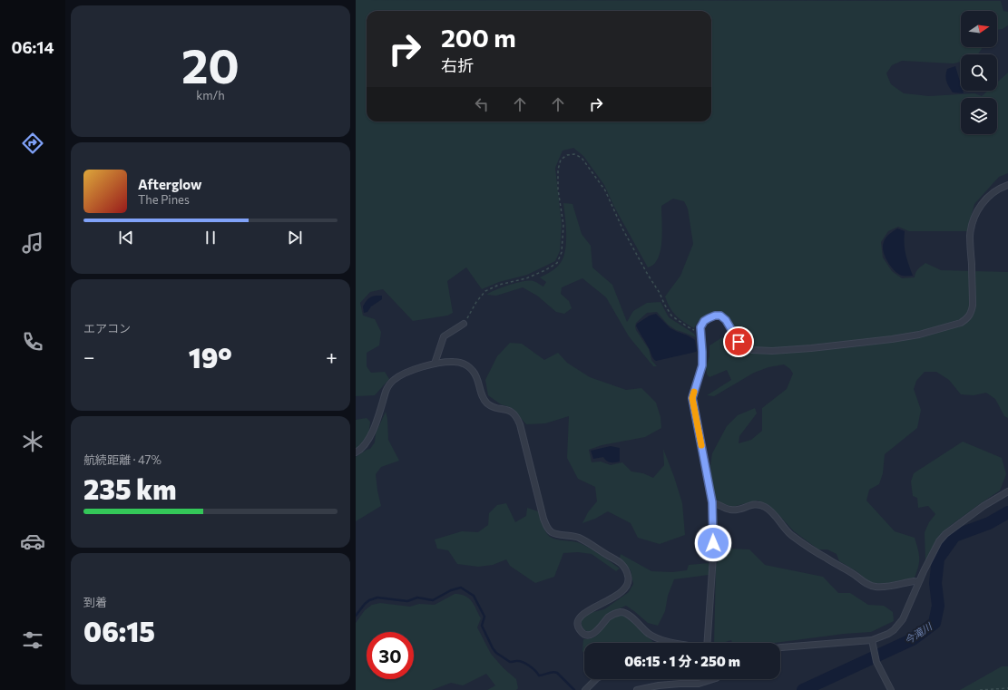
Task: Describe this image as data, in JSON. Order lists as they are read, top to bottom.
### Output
{
  "water": ["今滝川"],
  "north": "right",
  "page": {
    "tabs": "06:14",
    "tile": [
      ["20", "km/h"],
      "エアコン",
      ["航続距離 · 47%", "235 km"],
      ["到着", "06:15"]
    ],
    "turn": ["200 m", "右折"],
    "song": ["Afterglow", "The Pines"],
    "heat": ["−", "19°", "+"],
    "limit": "30",
    "trip": "06:15 · 1 分 · 250 m"
  }
}
